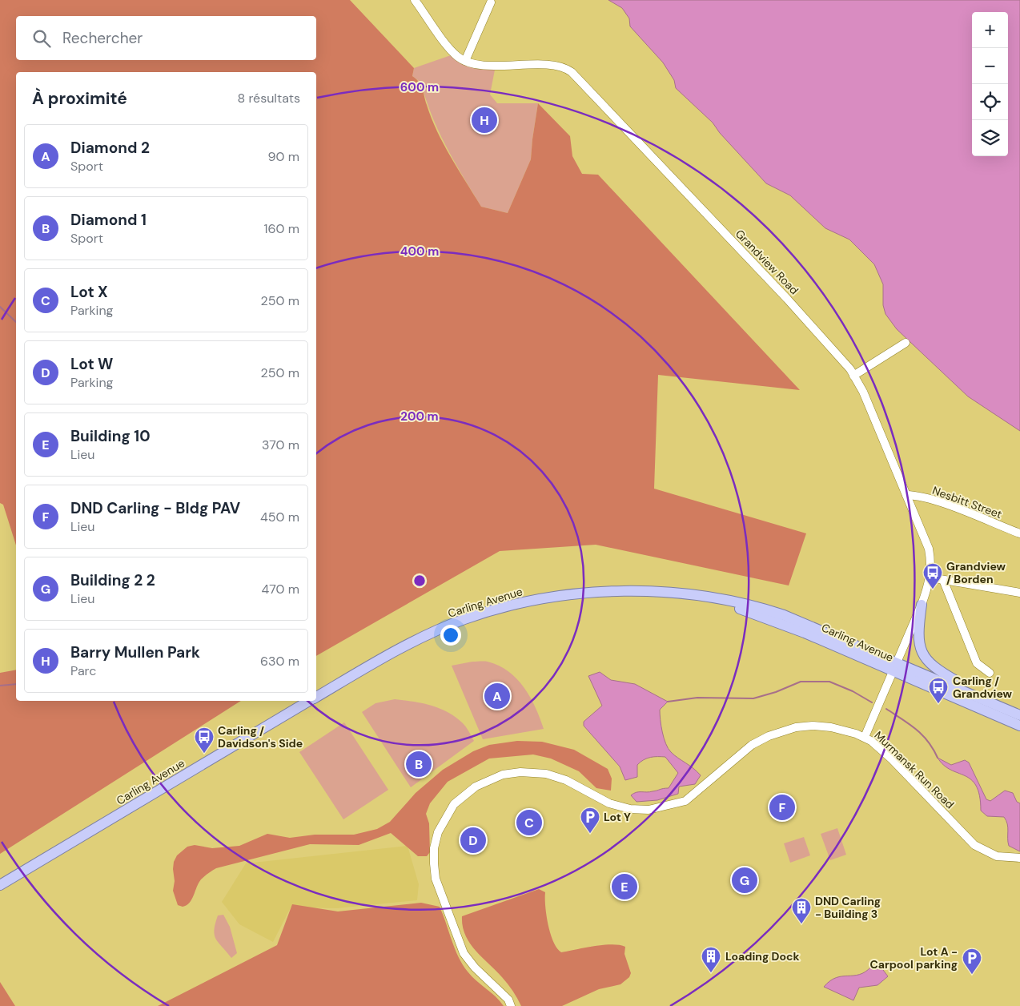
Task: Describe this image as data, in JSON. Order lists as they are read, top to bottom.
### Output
{
  "streets": {
    "main road": ["Carling Avenue"],
    "street": ["Grandview Road", "Nesbitt Street", "Murmansk Run Road"]
  },
  "crossings": [
    ["Grandview Road", "Nesbitt Street"],
    ["Grandview Road", "Carling Avenue"],
    ["Grandview Road", "Murmansk Run Road"]
  ],
  "places": {
    "bus stop": ["Grandview / Borden", "Carling / Grandview", "Carling / Davidson's Side"],
    "parking": ["Lot Y", "Lot A - Carpool parking"],
    "building": ["DND Carling - Building 3", "Loading Dock"]
  },
  "page": {
    "map_buttons": ["+", "−"],
    "search": "Rechercher",
    "heading": ["À proximité", "8 résultats"],
    "pins": [
      "H",
      "A",
      "B",
      "F",
      "C",
      "D",
      "G",
      "E"
    ],
    "list": [
      {
        "mark": "A",
        "name": "Diamond 2",
        "note": "Sport",
        "value": "90 m"
      },
      {
        "mark": "B",
        "name": "Diamond 1",
        "note": "Sport",
        "value": "160 m"
      },
      {
        "mark": "C",
        "name": "Lot X",
        "note": "Parking",
        "value": "250 m"
      },
      {
        "mark": "D",
        "name": "Lot W",
        "note": "Parking",
        "value": "250 m"
      },
      {
        "mark": "E",
        "name": "Building 10",
        "note": "Lieu",
        "value": "370 m"
      },
      {
        "mark": "F",
        "name": "DND Carling - Bldg PAV",
        "note": "Lieu",
        "value": "450 m"
      },
      {
        "mark": "G",
        "name": "Building 2 2",
        "note": "Lieu",
        "value": "470 m"
      },
      {
        "mark": "H",
        "name": "Barry Mullen Park",
        "note": "Parc",
        "value": "630 m"
      }
    ]
  },
  "rings": ["600 m", "400 m", "200 m"]
}
